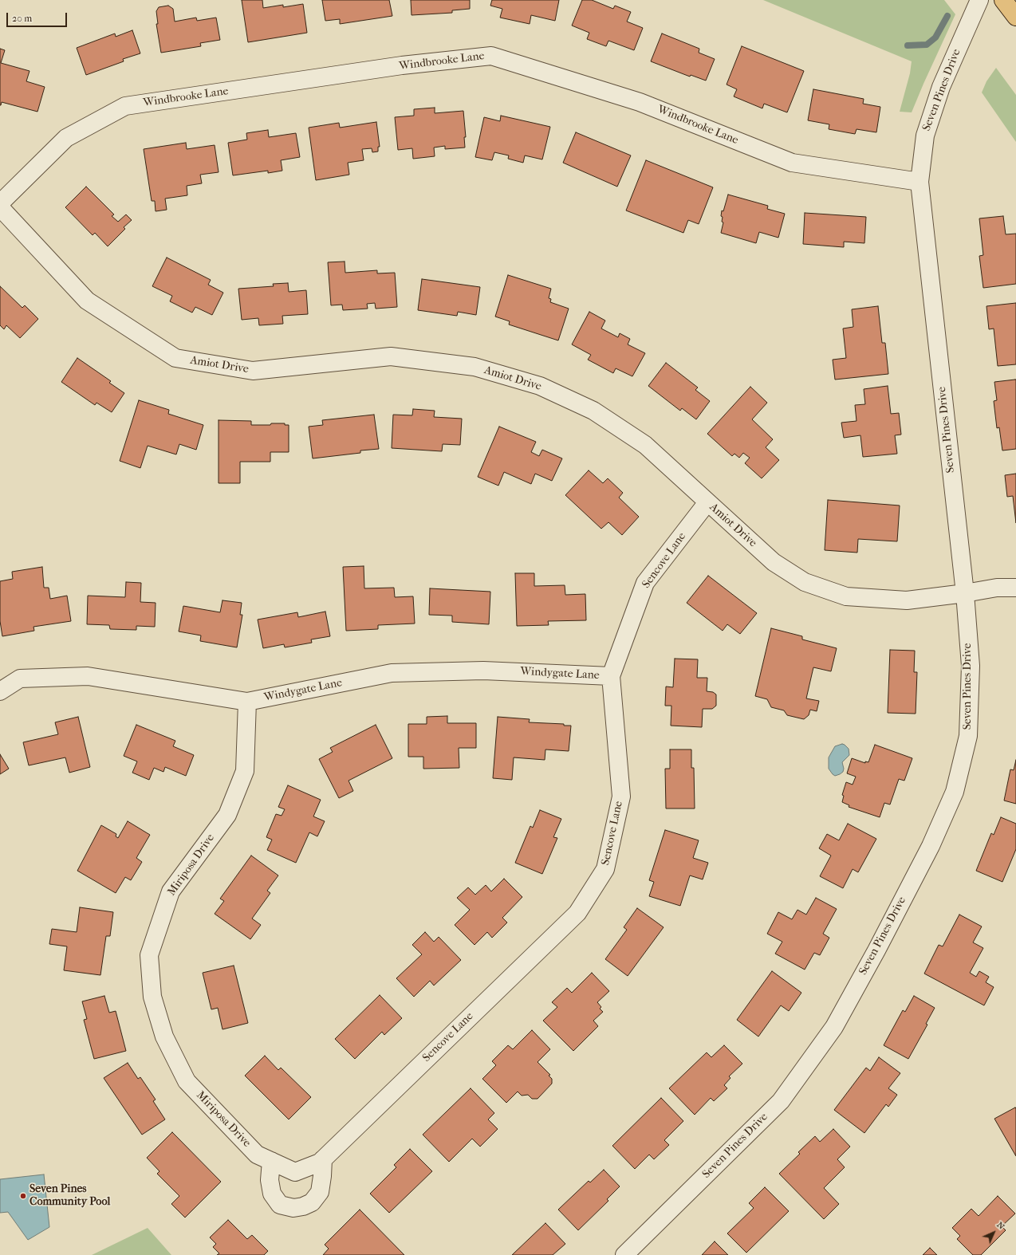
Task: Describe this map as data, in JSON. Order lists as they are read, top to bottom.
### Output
{
  "streets": {
    "street": [
      "Windbrooke Lane",
      "Seven Pines Drive",
      "Amiot Drive",
      "Sencove Lane",
      "Windygate Lane",
      "Miriposa Drive"
    ]
  },
  "crossings": [
    ["Windbrooke Lane", "Seven Pines Drive"],
    ["Seven Pines Drive", "Amiot Drive"],
    ["Amiot Drive", "Sencove Lane"],
    ["Sencove Lane", "Windygate Lane"],
    ["Sencove Lane", "Miriposa Drive"],
    ["Windygate Lane", "Miriposa Drive"]
  ],
  "places": ["Seven Pines Community Pool"],
  "scale_bar": "20 m",
  "north": "top right"
}
